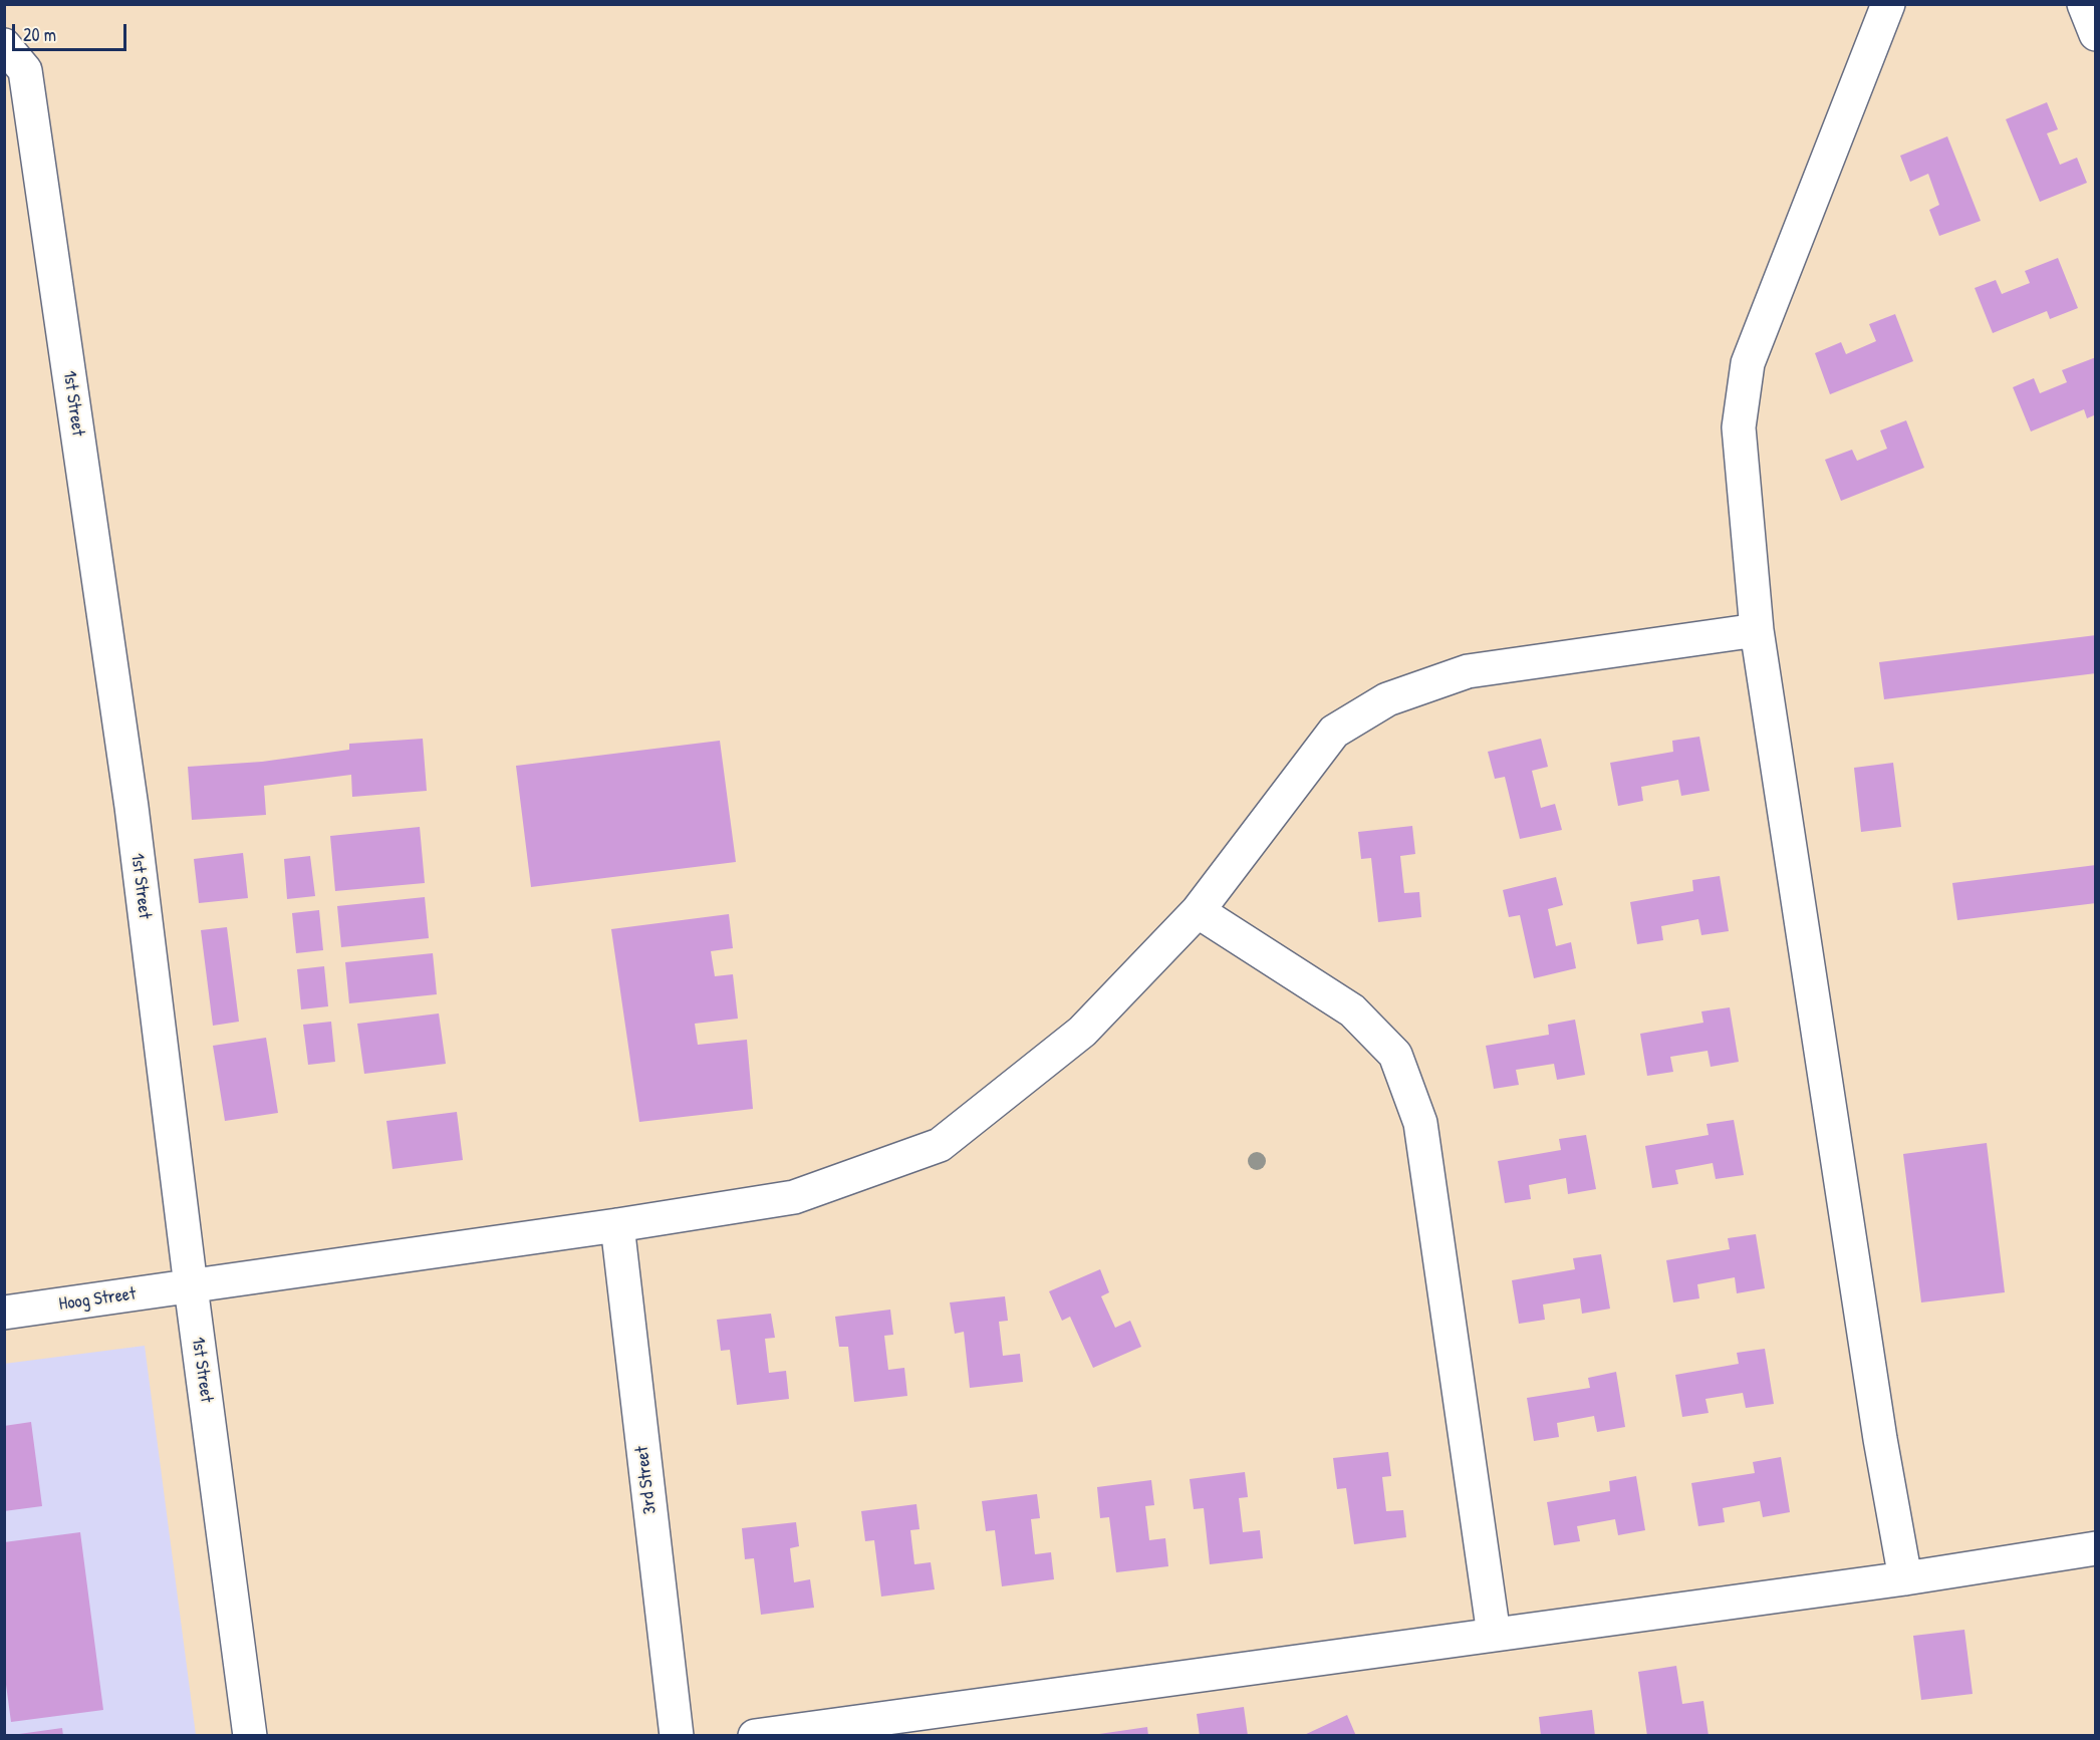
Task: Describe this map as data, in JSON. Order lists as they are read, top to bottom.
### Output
{
  "streets": {
    "street": ["1st Street", "Hoog Street", "3rd Street"]
  },
  "crossings": [
    ["1st Street", "Hoog Street"],
    ["Hoog Street", "3rd Street"]
  ],
  "scale_bar": "20 m"
}
